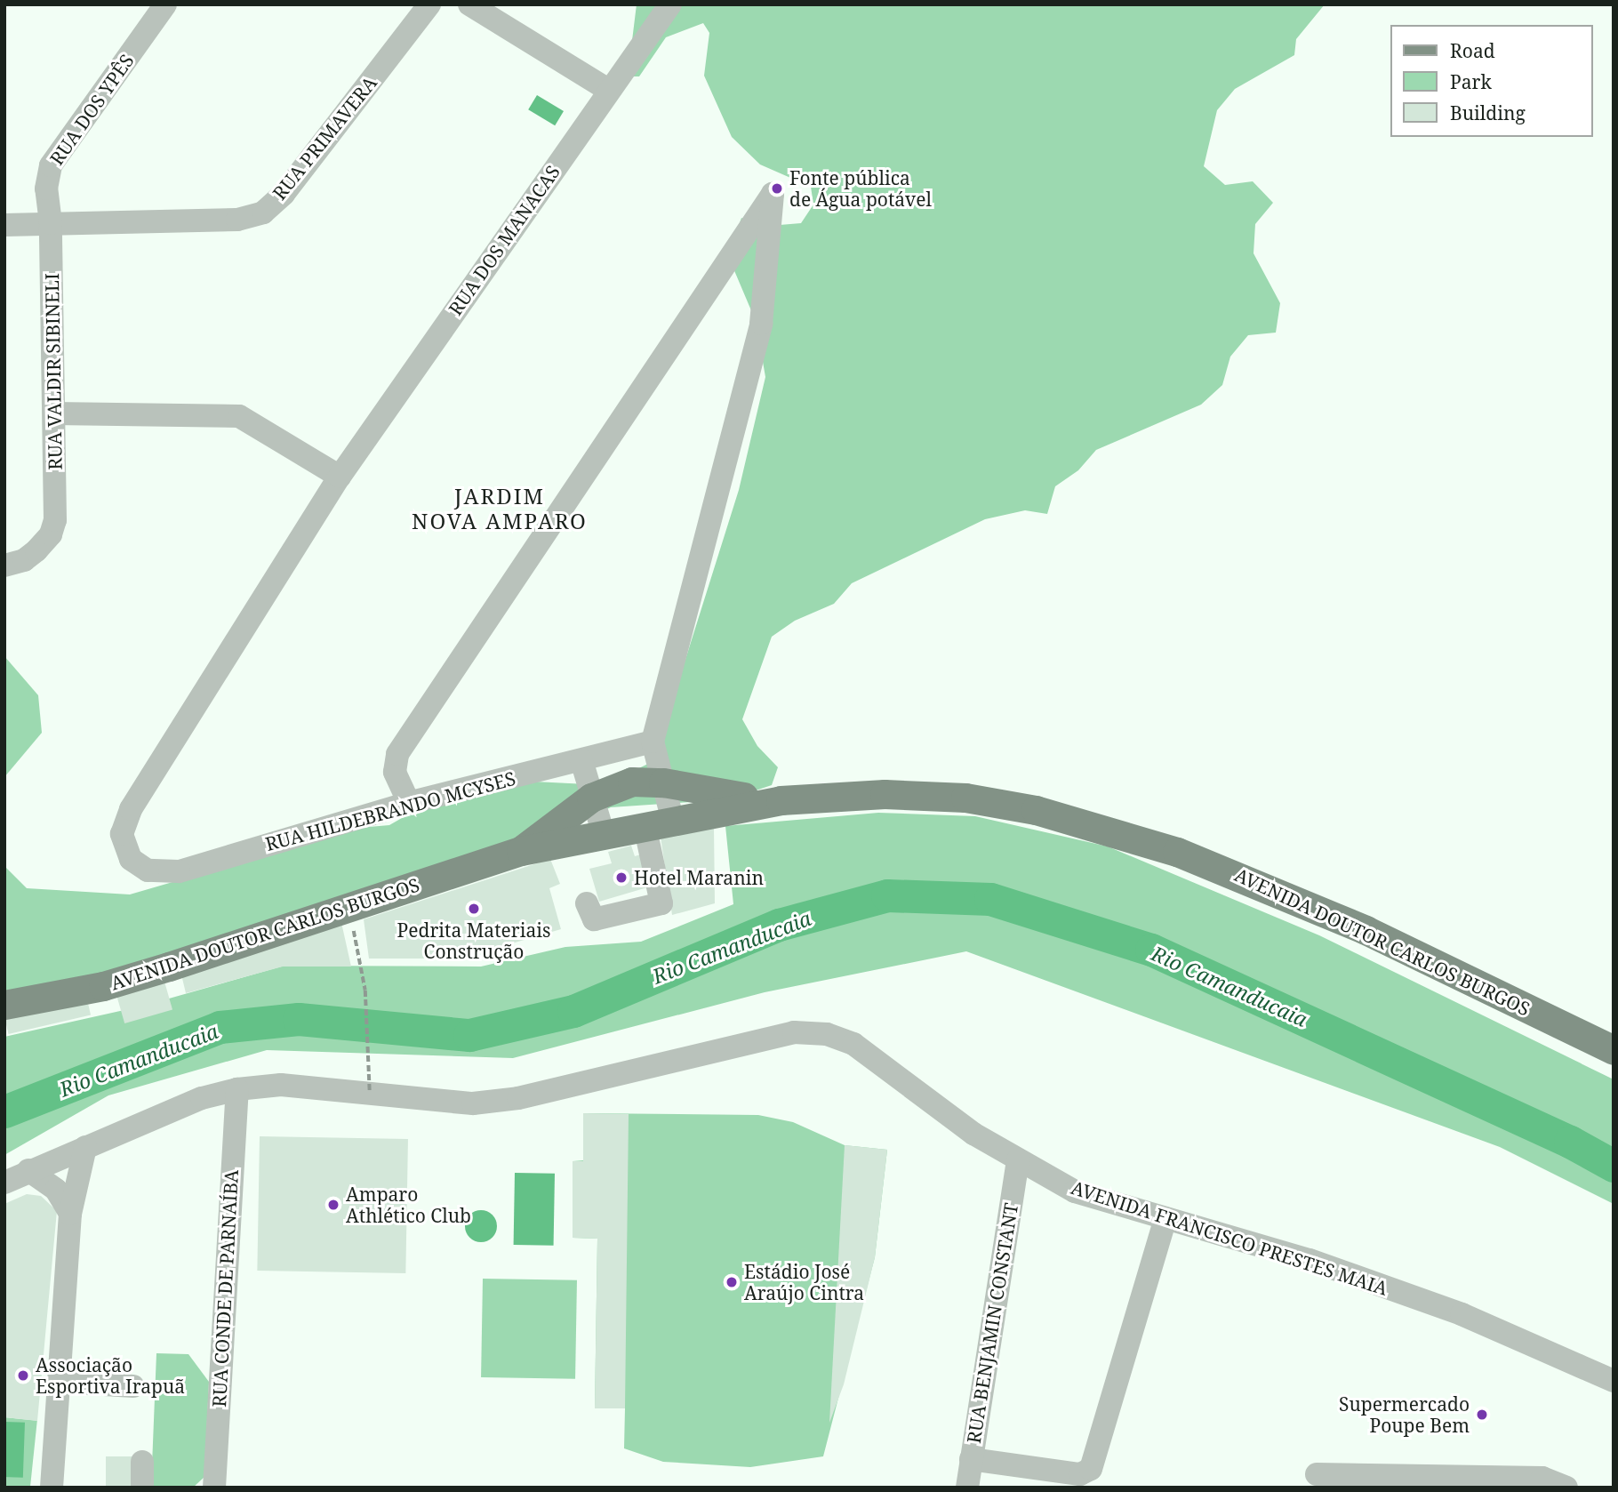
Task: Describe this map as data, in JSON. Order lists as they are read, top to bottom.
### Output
{
  "streets": {
    "main road": ["AVENIDA DOUTOR CARLOS BURGOS"],
    "street": [
      "RUA DOS YPÊS",
      "RUA PRIMAVERA",
      "RUA DOS MANACAS",
      "RUA VALDIR SIBINELI",
      "RUA HILDEBRANDO MCYSES",
      "AVENIDA FRANCISCO PRESTES MAIA",
      "RUA CONDE DE PARNAÍBA",
      "RUA BENJAMIN CONSTANT"
    ]
  },
  "crossings": [
    ["RUA DOS YPÊS", "RUA PRIMAVERA"],
    ["RUA DOS YPÊS", "RUA VALDIR SIBINELI"],
    ["RUA PRIMAVERA", "RUA VALDIR SIBINELI"],
    ["RUA DOS MANACAS", "RUA HILDEBRANDO MCYSES"],
    ["AVENIDA FRANCISCO PRESTES MAIA", "RUA CONDE DE PARNAÍBA"],
    ["AVENIDA FRANCISCO PRESTES MAIA", "RUA BENJAMIN CONSTANT"]
  ],
  "districts": ["JARDIM NOVA AMPARO"],
  "water": ["Rio Camanducaia"],
  "places": [
    "Fonte pública de Água potável",
    "Hotel Maranin",
    "Pedrita Materiais Construção",
    "Amparo Athlético Club",
    "Estádio José Araújo Cintra",
    "Associação Esportiva Irapuã",
    "Supermercado Poupe Bem"
  ],
  "legend": ["Road", "Park", "Building"]
}
